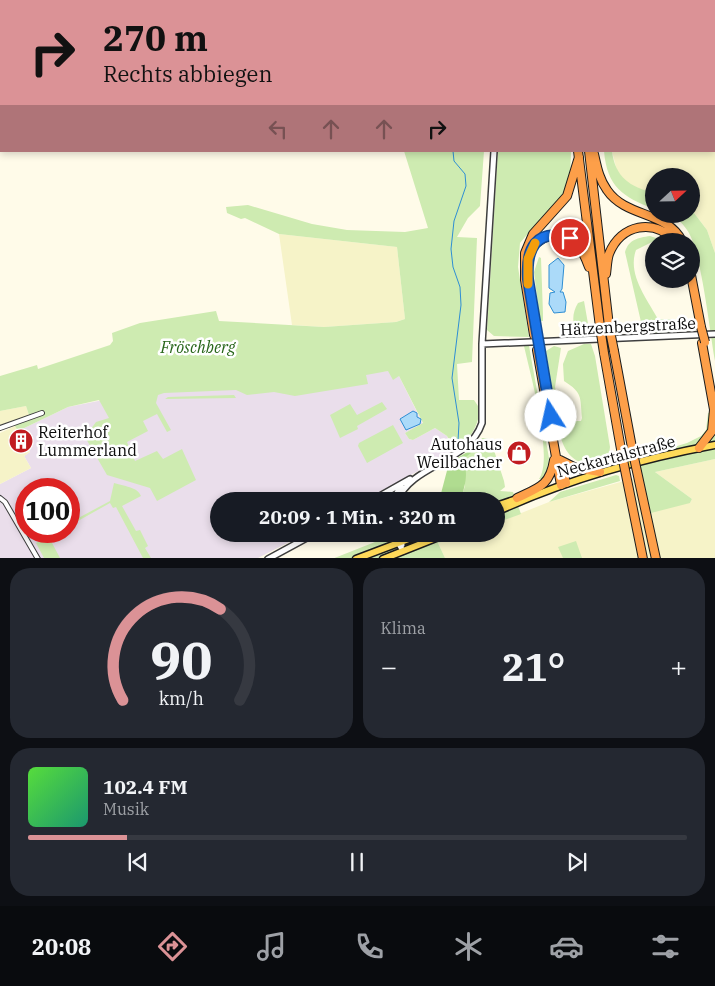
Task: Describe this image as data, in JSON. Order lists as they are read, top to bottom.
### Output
{
  "streets": {
    "main road": ["Neckartalstraße"],
    "street": ["Hätzenbergstraße"]
  },
  "parks": ["Fröschberg"],
  "places": {
    "building": ["Reiterhof Lummerland"],
    "shop": ["Autohaus Weilbacher"]
  },
  "north": "right",
  "page": {
    "turn": ["270 m", "Rechts abbiegen"],
    "limit": "100",
    "trip": "20:09 · 1 Min. · 320 m",
    "tile": "Klima",
    "heat": ["−", "21°", "+"],
    "song": ["102.4 FM", "Musik"],
    "tabs": "20:08",
    "gauge": ["90", "km/h"]
  }
}
